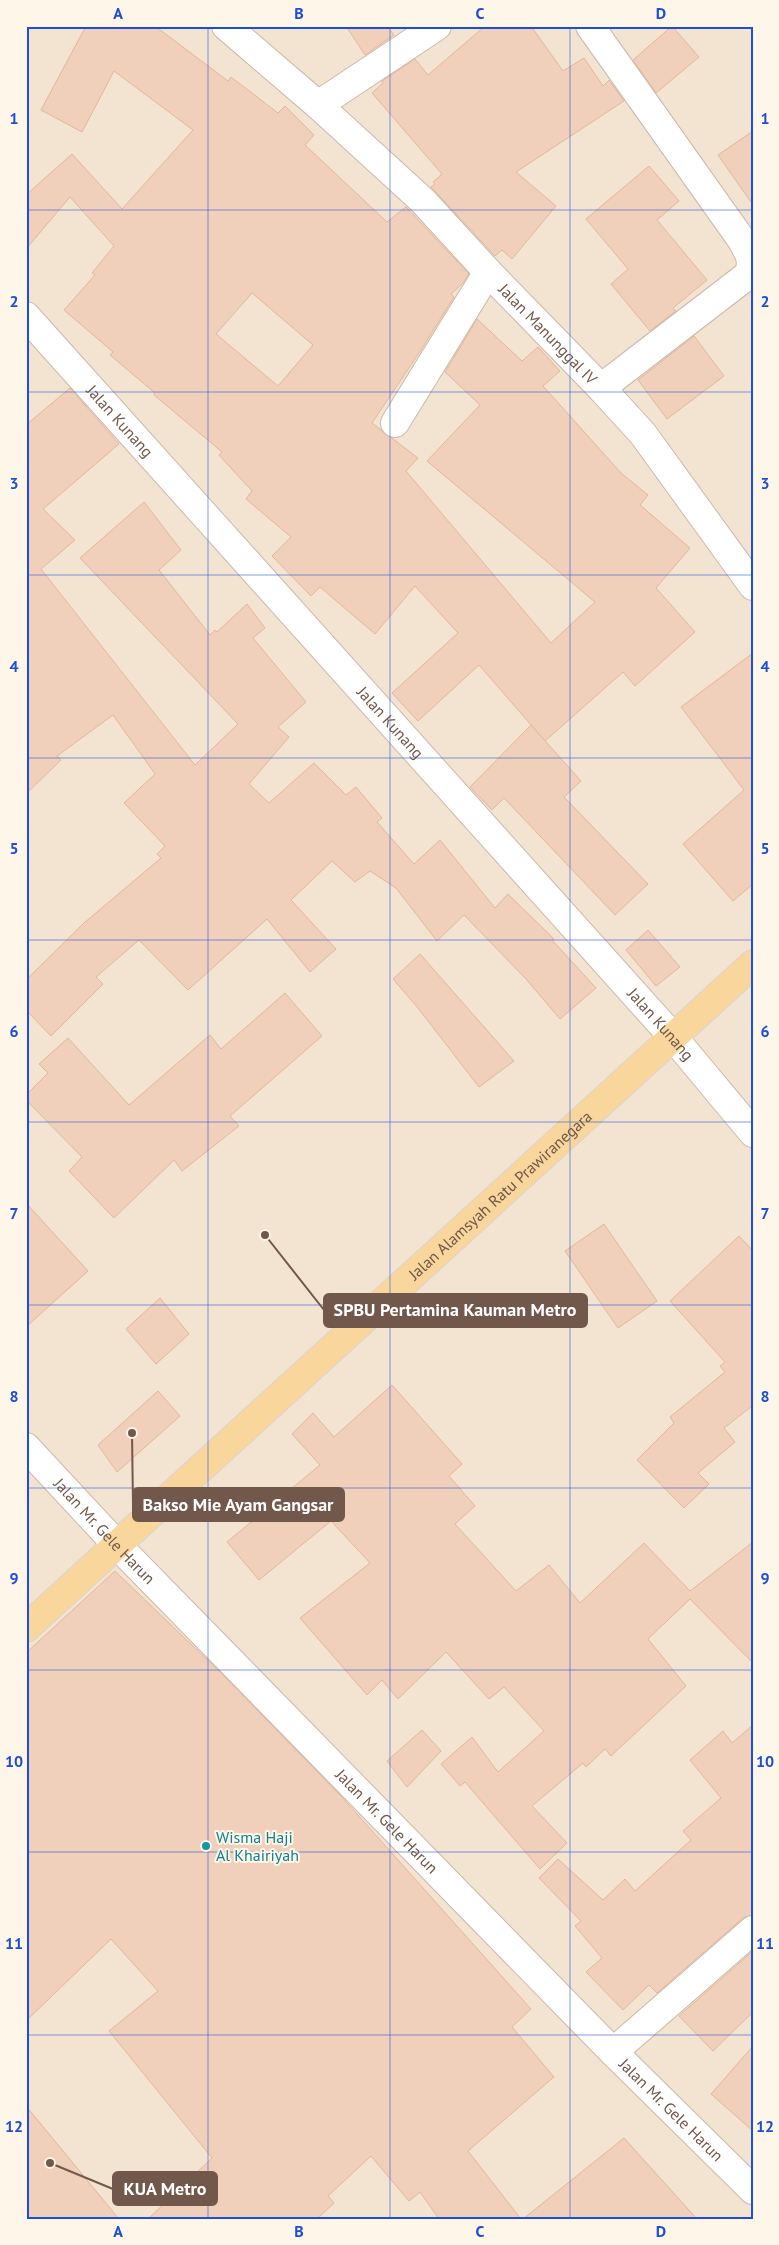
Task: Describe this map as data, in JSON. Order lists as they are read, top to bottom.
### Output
{
  "streets": {
    "main road": ["Jalan Alamsyah Ratu Prawiranegara"],
    "street": ["Jalan Manunggal IV", "Jalan Kunang", "Jalan Mr. Gele Harun"]
  },
  "crossings": [
    ["Jalan Kunang", "Jalan Alamsyah Ratu Prawiranegara"],
    ["Jalan Alamsyah Ratu Prawiranegara", "Jalan Mr. Gele Harun"]
  ],
  "places": [
    "SPBU Pertamina Kauman Metro",
    "Bakso Mie Ayam Gangsar",
    "Wisma Haji Al Khairiyah",
    "KUA Metro"
  ],
  "grid": {
    "columns": [
      "A",
      "B",
      "C",
      "D"
    ],
    "rows": [
      "1",
      "2",
      "3",
      "4",
      "5",
      "6",
      "7",
      "8",
      "9",
      "10",
      "11",
      "12"
    ]
  }
}
